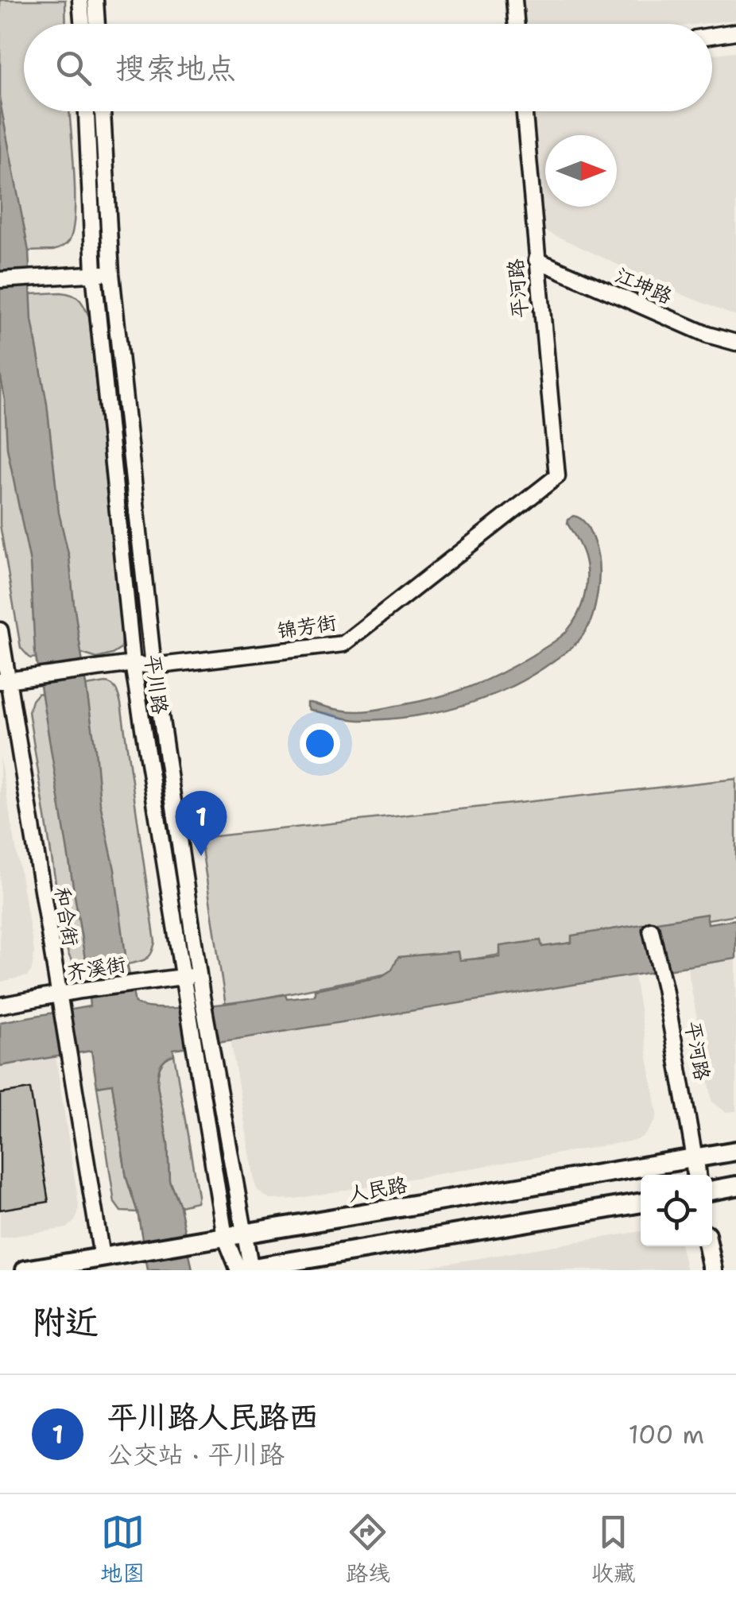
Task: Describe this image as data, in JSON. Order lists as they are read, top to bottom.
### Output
{
  "streets": {
    "main road": ["平河路", "人民路"],
    "street": [
      "江坤路",
      "锦芳街",
      "平川路",
      "和合街",
      "齐溪街"
    ]
  },
  "crossings": [
    ["江坤路", "平河路"],
    ["平河路", "锦芳街"],
    ["平河路", "人民路"],
    ["锦芳街", "平川路"],
    ["锦芳街", "和合街"],
    ["平川路", "齐溪街"],
    ["平川路", "人民路"],
    ["和合街", "齐溪街"],
    ["和合街", "人民路"]
  ],
  "north": "right",
  "page": {
    "search": "搜索地点",
    "pins": "1",
    "heading": "附近",
    "list": [
      {
        "mark": "1",
        "name": "平川路人民路西",
        "note": "公交站 · 平川路",
        "value": "100 m"
      }
    ],
    "nav": ["地图", "路线", "收藏"]
  }
}
